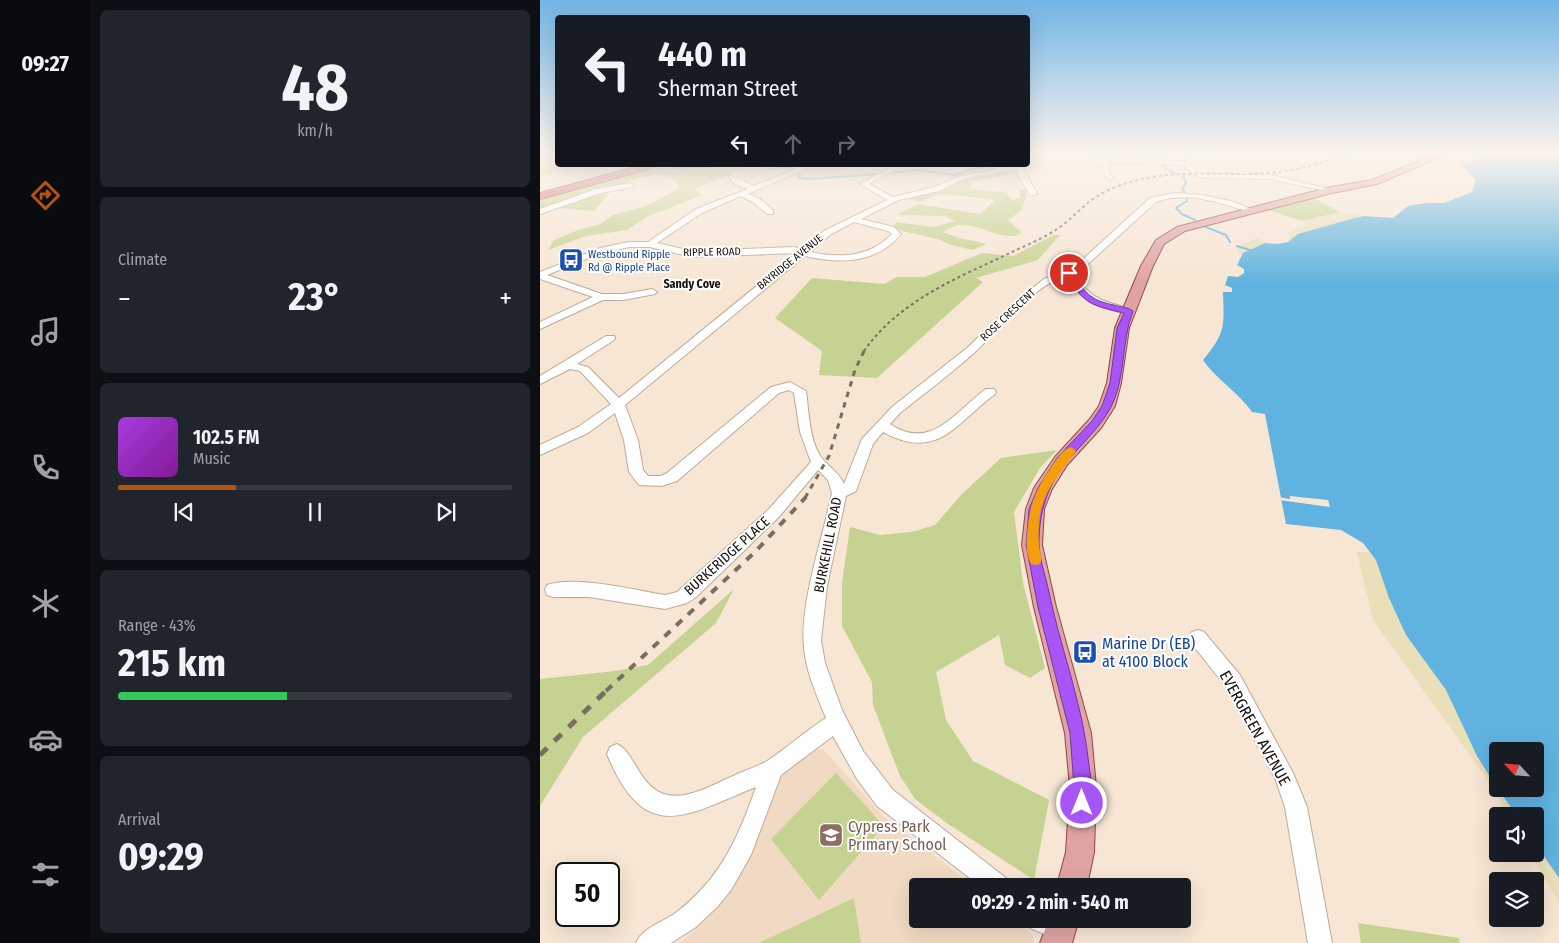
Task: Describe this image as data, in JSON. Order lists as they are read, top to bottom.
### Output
{
  "streets": {
    "street": [
      "RIPPLE ROAD",
      "BAYRIDGE AVENUE",
      "ROSE CRESCENT",
      "BURKEHILL ROAD",
      "BURKERIDGE PLACE",
      "EVERGREEN AVENUE"
    ]
  },
  "crossings": [
    ["RIPPLE ROAD", "BAYRIDGE AVENUE"],
    ["BAYRIDGE AVENUE", "BURKEHILL ROAD"],
    ["ROSE CRESCENT", "BURKEHILL ROAD"],
    ["BURKEHILL ROAD", "BURKERIDGE PLACE"]
  ],
  "districts": ["Sandy Cove"],
  "places": {
    "bus stop": ["Westbound Ripple Rd @ Ripple Place", "Marine Dr (EB) at 4100 Block"],
    "school or university": ["Cypress Park Primary School"]
  },
  "north": "top left",
  "page": {
    "tabs": "09:27",
    "tile": [
      ["48", "km/h"],
      "Climate",
      ["Range · 43%", "215 km"],
      ["Arrival", "09:29"]
    ],
    "turn": ["440 m", "Sherman Street"],
    "heat": ["−", "23°", "+"],
    "song": ["102.5 FM", "Music"],
    "limit": "50",
    "trip": "09:29 · 2 min · 540 m"
  }
}
